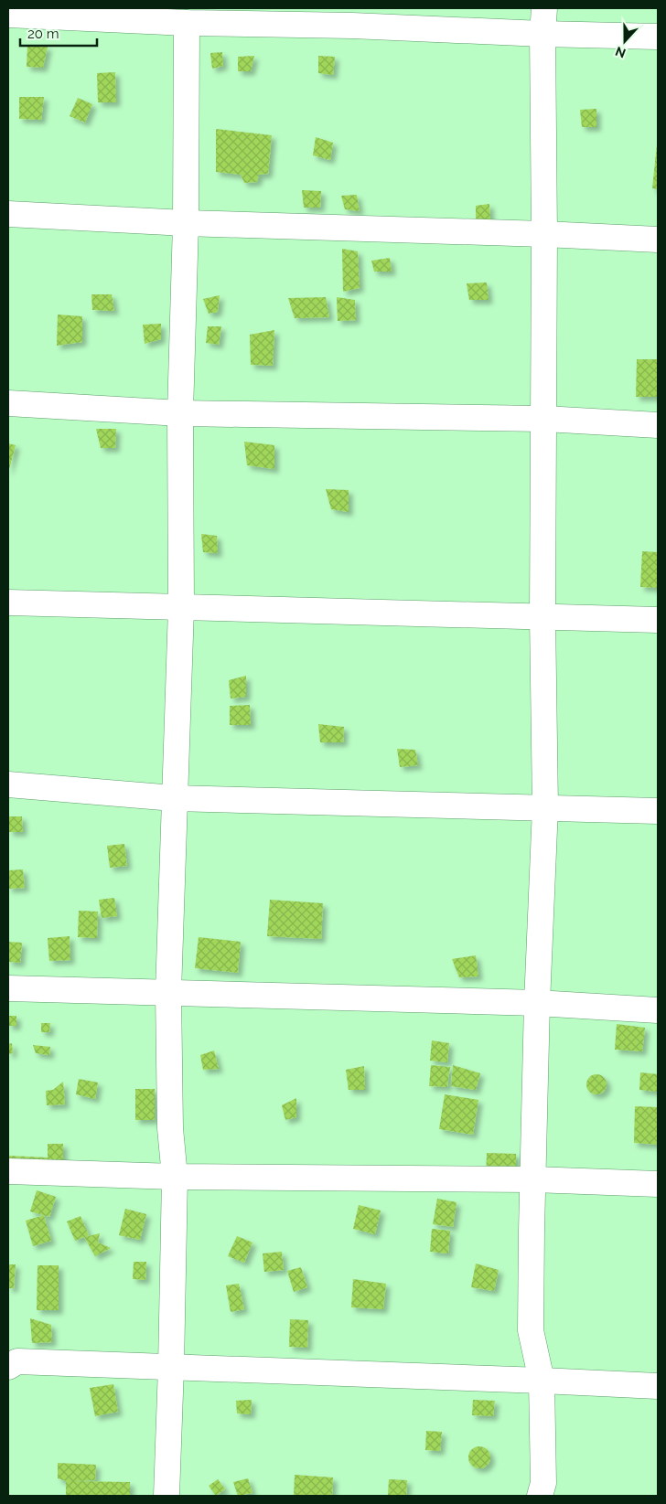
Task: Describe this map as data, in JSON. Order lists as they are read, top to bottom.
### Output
{
  "scale_bar": "20 m",
  "north": "bottom"
}
